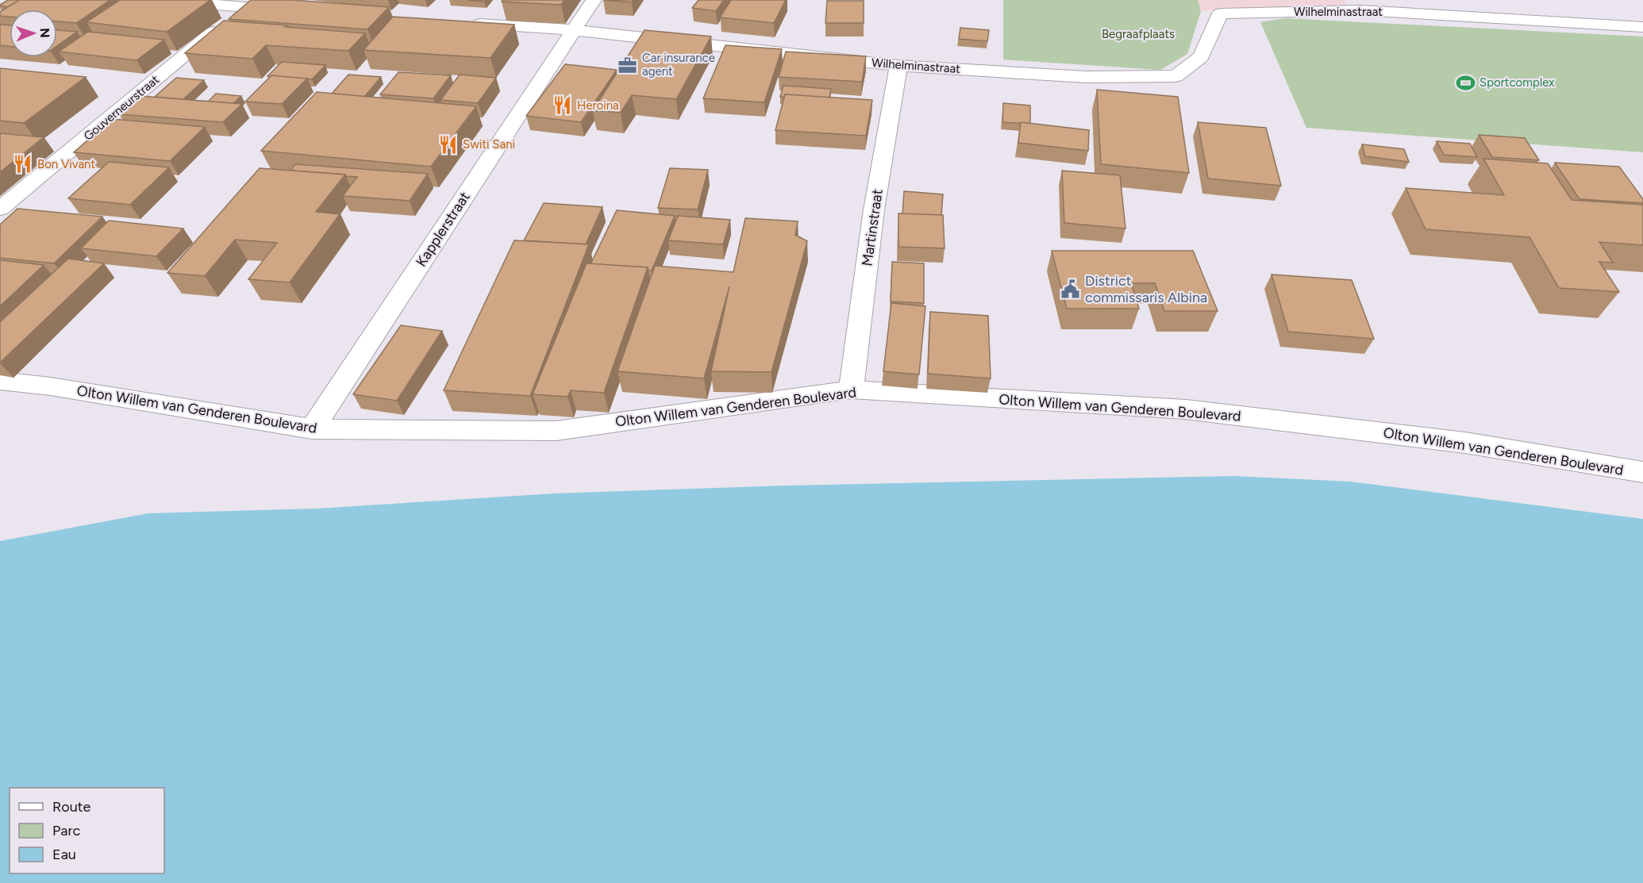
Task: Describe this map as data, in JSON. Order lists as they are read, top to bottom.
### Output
{
  "streets": {
    "street": [
      "Wilhelminastraat",
      "Gouverneurstraat",
      "Martinstraat",
      "Kapplerstraat",
      "Olton Willem van Genderen Boulevard"
    ]
  },
  "crossings": [
    ["Wilhelminastraat", "Martinstraat"],
    ["Wilhelminastraat", "Kapplerstraat"],
    ["Martinstraat", "Olton Willem van Genderen Boulevard"],
    ["Kapplerstraat", "Olton Willem van Genderen Boulevard"]
  ],
  "parks": ["Begraafplaats"],
  "places": {
    "office": ["Car insurance agent"],
    "sports": ["Sportcomplex"],
    "restaurant": ["Heroina", "Switi Sani", "Bon Vivant"],
    "public building": ["District commissaris Albina"]
  },
  "legend": ["Route", "Parc", "Eau"],
  "north": "right"
}
